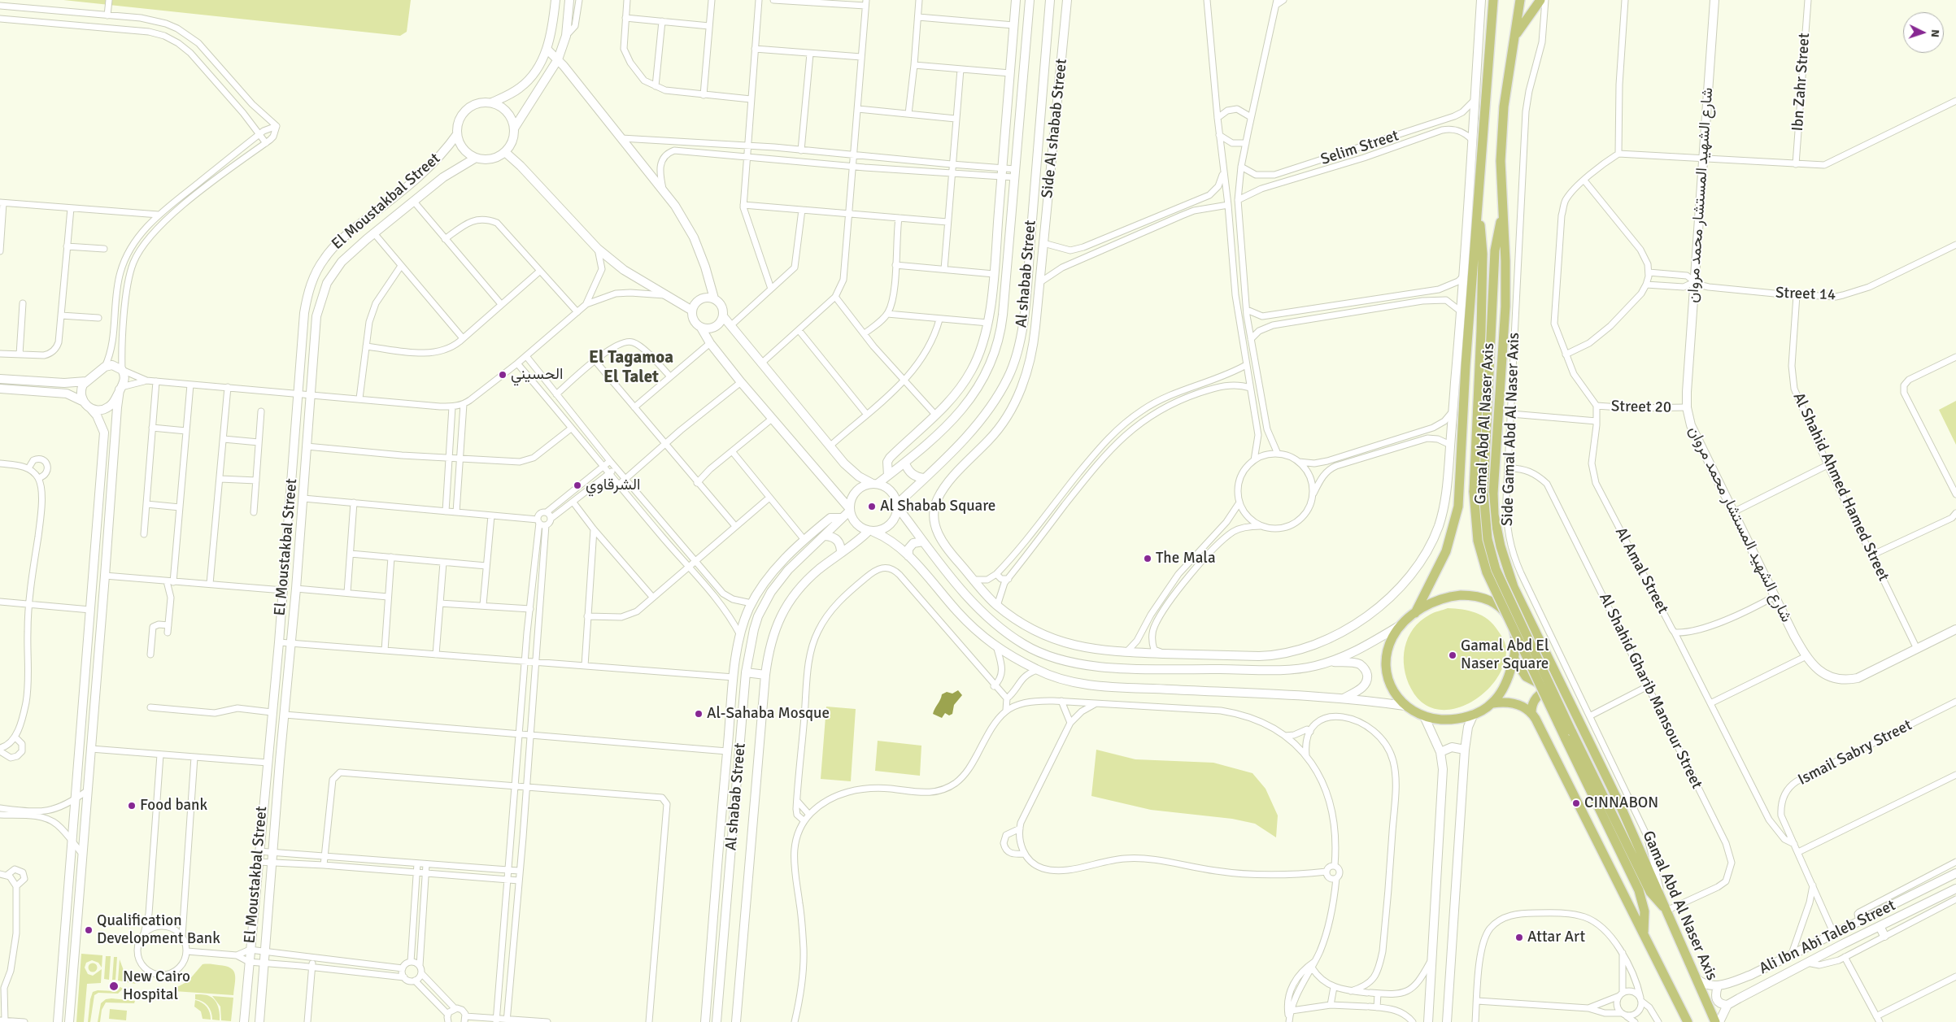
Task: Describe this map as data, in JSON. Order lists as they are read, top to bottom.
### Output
{
  "streets": {
    "main road": ["Gamal Abd Al Naser Axis"],
    "street": [
      "Ibn Zahr Street",
      "Side Al shabab Street",
      "Selim Street",
      "شارع الشهيد المستشار محمد مروان",
      "El Moustakbal Street",
      "Al shabab Street",
      "Street 14",
      "Street 20",
      "Side Gamal Abd Al Naser Axis",
      "Al Shahid Ahmed Hamed Street",
      "Al Amal Street",
      "Al Shahid Gharib Mansour Street",
      "Ismail Sabry Street",
      "Ali Ibn Abi Taleb Street"
    ]
  },
  "crossings": [
    ["شارع الشهيد المستشار محمد مروان", "Street 14"],
    ["شارع الشهيد المستشار محمد مروان", "Street 20"],
    ["شارع الشهيد المستشار محمد مروان", "Al Shahid Ahmed Hamed Street"],
    ["شارع الشهيد المستشار محمد مروان", "Al Amal Street"],
    ["Street 14", "Al Shahid Ahmed Hamed Street"],
    ["Street 20", "Al Amal Street"],
    ["Gamal Abd Al Naser Axis", "Side Gamal Abd Al Naser Axis"],
    ["Gamal Abd Al Naser Axis", "Al Shahid Gharib Mansour Street"],
    ["Side Gamal Abd Al Naser Axis", "Al Shahid Gharib Mansour Street"],
    ["Ismail Sabry Street", "Ali Ibn Abi Taleb Street"]
  ],
  "districts": ["El Tagamoa El Talet"],
  "places": [
    "الحسيني",
    "الشرقاوي",
    "Al Shabab Square",
    "The Mala",
    "Gamal Abd El Naser Square",
    "Al-Sahaba Mosque",
    "CINNABON",
    "Food bank",
    "Qualification Development Bank",
    "Attar Art",
    "New Cairo Hospital"
  ],
  "north": "right"
}
